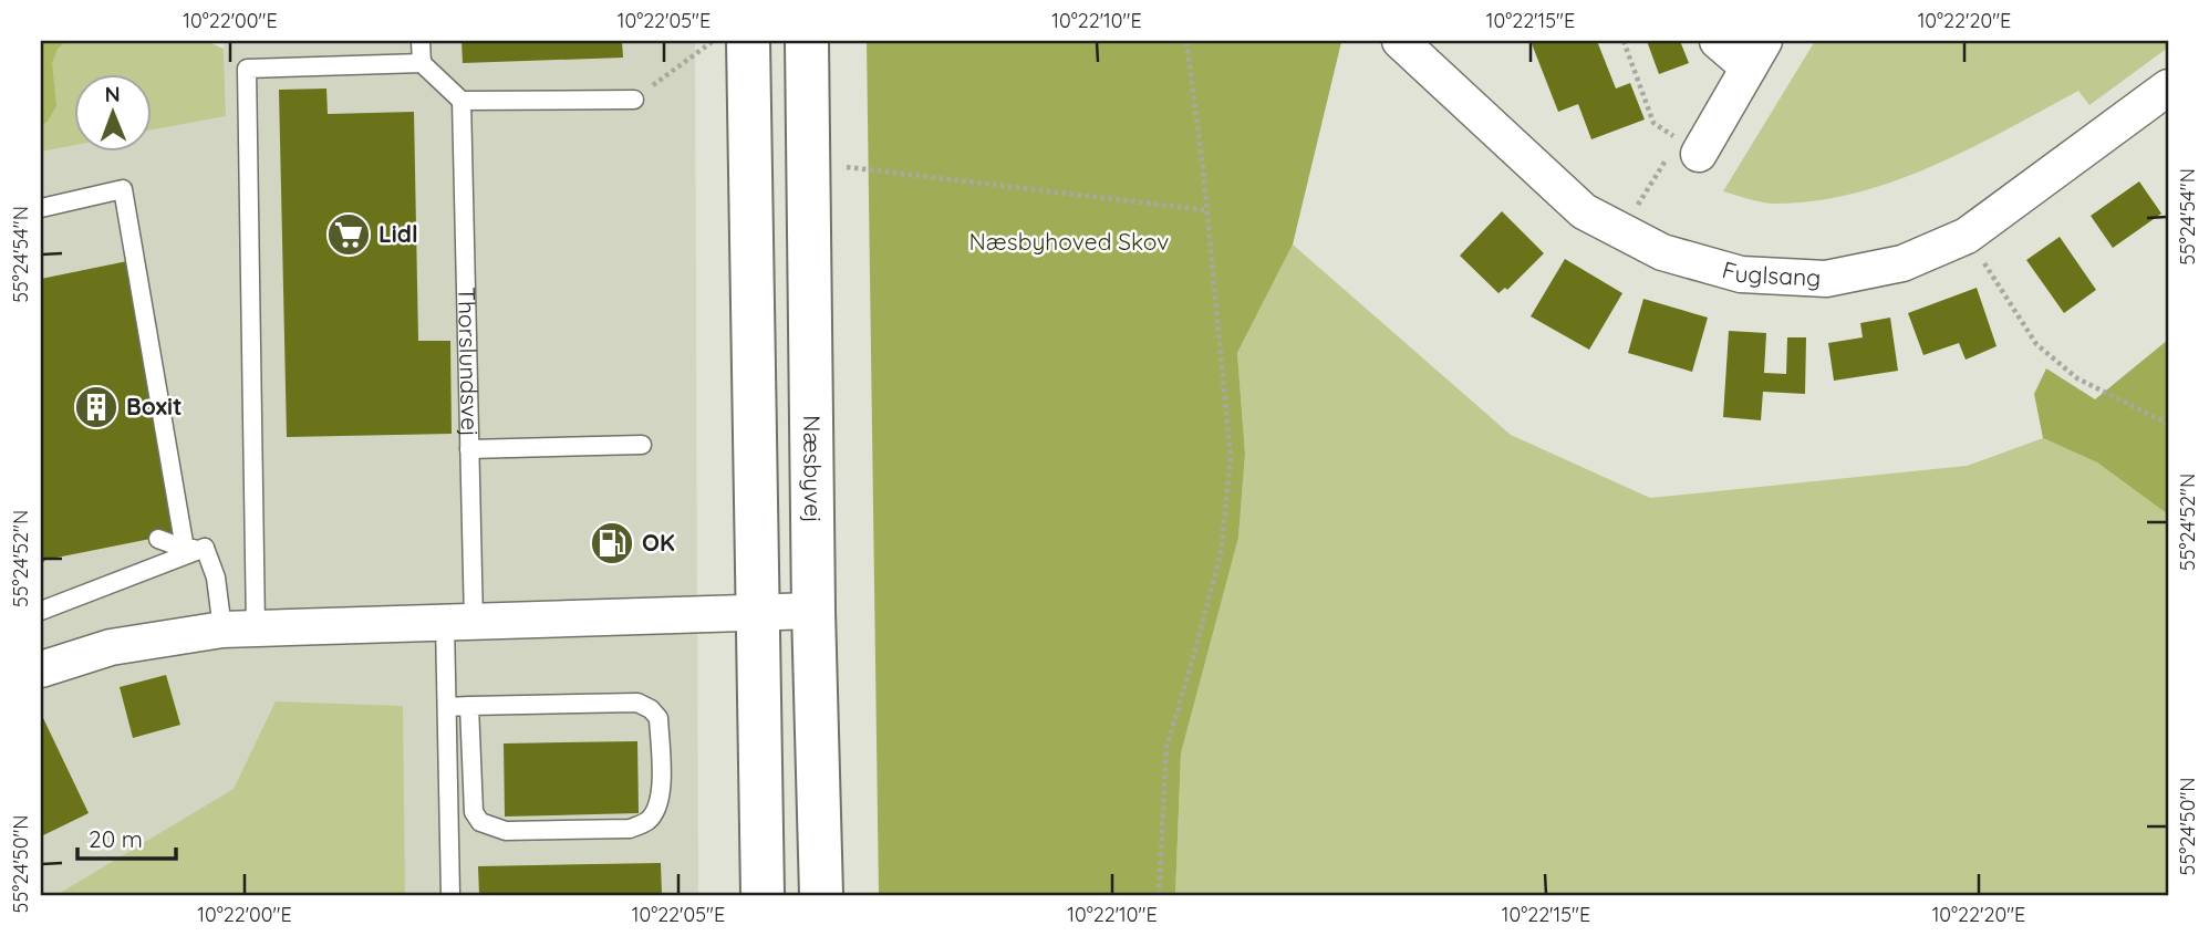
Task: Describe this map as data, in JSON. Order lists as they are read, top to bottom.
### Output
{
  "streets": {
    "street": ["Fuglsang", "Næsbyvej"],
    "lane": ["Thorslundsvej"]
  },
  "parks": ["Næsbyhoved Skov"],
  "places": {
    "supermarket": ["Lidl"],
    "building": ["Boxit"],
    "fuel station": ["OK"]
  },
  "scale_bar": "20 m",
  "north": "top",
  "coordinates": [
    "10°22'00\"E",
    "10°22'05\"E",
    "10°22'10\"E",
    "10°22'15\"E",
    "10°22'20\"E",
    "55°24'54\"N",
    "55°24'52\"N",
    "55°24'50\"N"
  ]
}
